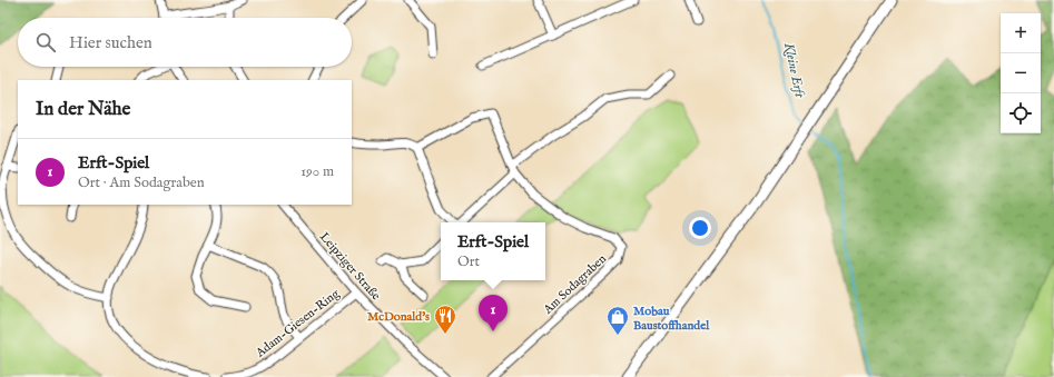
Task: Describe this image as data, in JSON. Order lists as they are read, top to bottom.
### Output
{
  "streets": {
    "street": ["Leipziger Straße", "Am Sodagraben", "Adam-Giesen-Ring"]
  },
  "crossings": [
    ["Leipziger Straße", "Adam-Giesen-Ring"]
  ],
  "water": ["Kleine Erft"],
  "places": {
    "restaurant": ["McDonald's"],
    "shop": ["Mobau Baustoffhandel"]
  },
  "page": {
    "map_buttons": ["+", "−"],
    "search": "Hier suchen",
    "heading": "In der Nähe",
    "list": [
      {
        "mark": "1",
        "name": "Erft-Spiel",
        "note": "Ort · Am Sodagraben",
        "value": "190 m"
      }
    ],
    "popup": ["Erft-Spiel", "Ort"],
    "pins": "1"
  }
}
